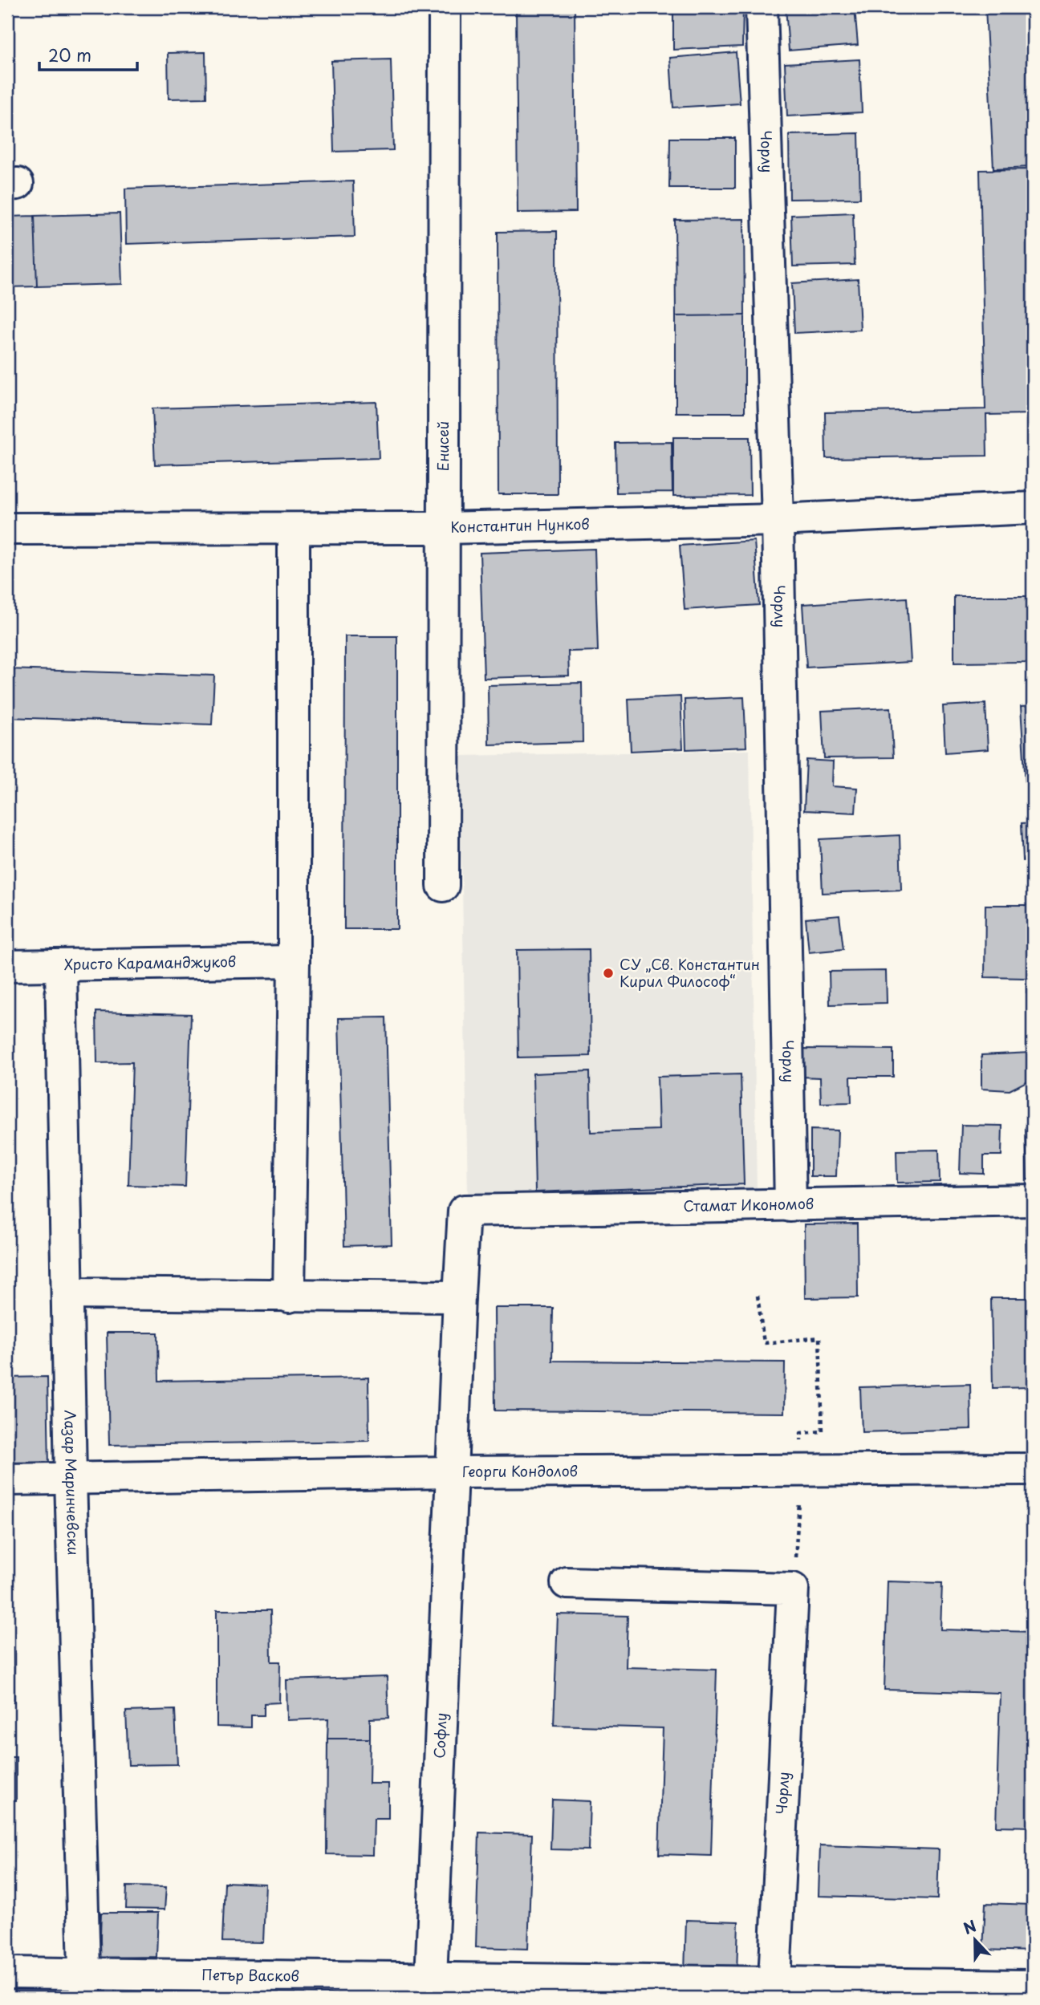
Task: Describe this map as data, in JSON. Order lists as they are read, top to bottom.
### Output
{
  "streets": {
    "street": [
      "Чорлу",
      "Енисей",
      "Константин Нунков",
      "Христо Караманджуков",
      "Стамат Икономов",
      "Георги Кондолов",
      "Лазар Маринчевски",
      "Софлу",
      "Петър Васков"
    ]
  },
  "crossings": [
    ["Чорлу", "Константин Нунков"],
    ["Чорлу", "Стамат Икономов"],
    ["Чорлу", "Петър Васков"],
    ["Енисей", "Константин Нунков"],
    ["Христо Караманджуков", "Лазар Маринчевски"],
    ["Стамат Икономов", "Софлу"],
    ["Георги Кондолов", "Лазар Маринчевски"],
    ["Георги Кондолов", "Софлу"],
    ["Лазар Маринчевски", "Петър Васков"],
    ["Софлу", "Петър Васков"]
  ],
  "places": ["СУ „Св. Константин Кирил Философ“"],
  "scale_bar": "20 m",
  "north": "top"
}
